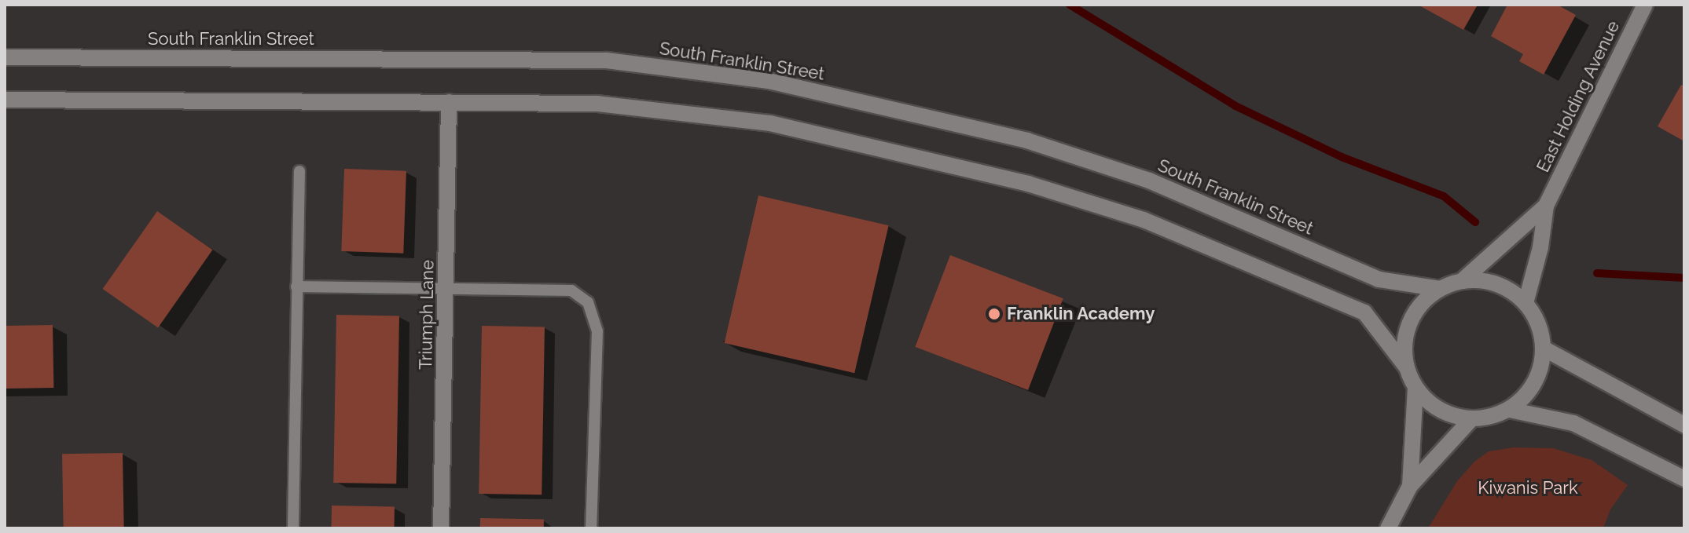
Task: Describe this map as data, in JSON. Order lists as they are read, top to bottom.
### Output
{
  "streets": {
    "street": ["South Franklin Street", "East Holding Avenue", "Triumph Lane"]
  },
  "crossings": [
    ["South Franklin Street", "East Holding Avenue"]
  ],
  "parks": ["Kiwanis Park"],
  "places": ["Franklin Academy"]
}
